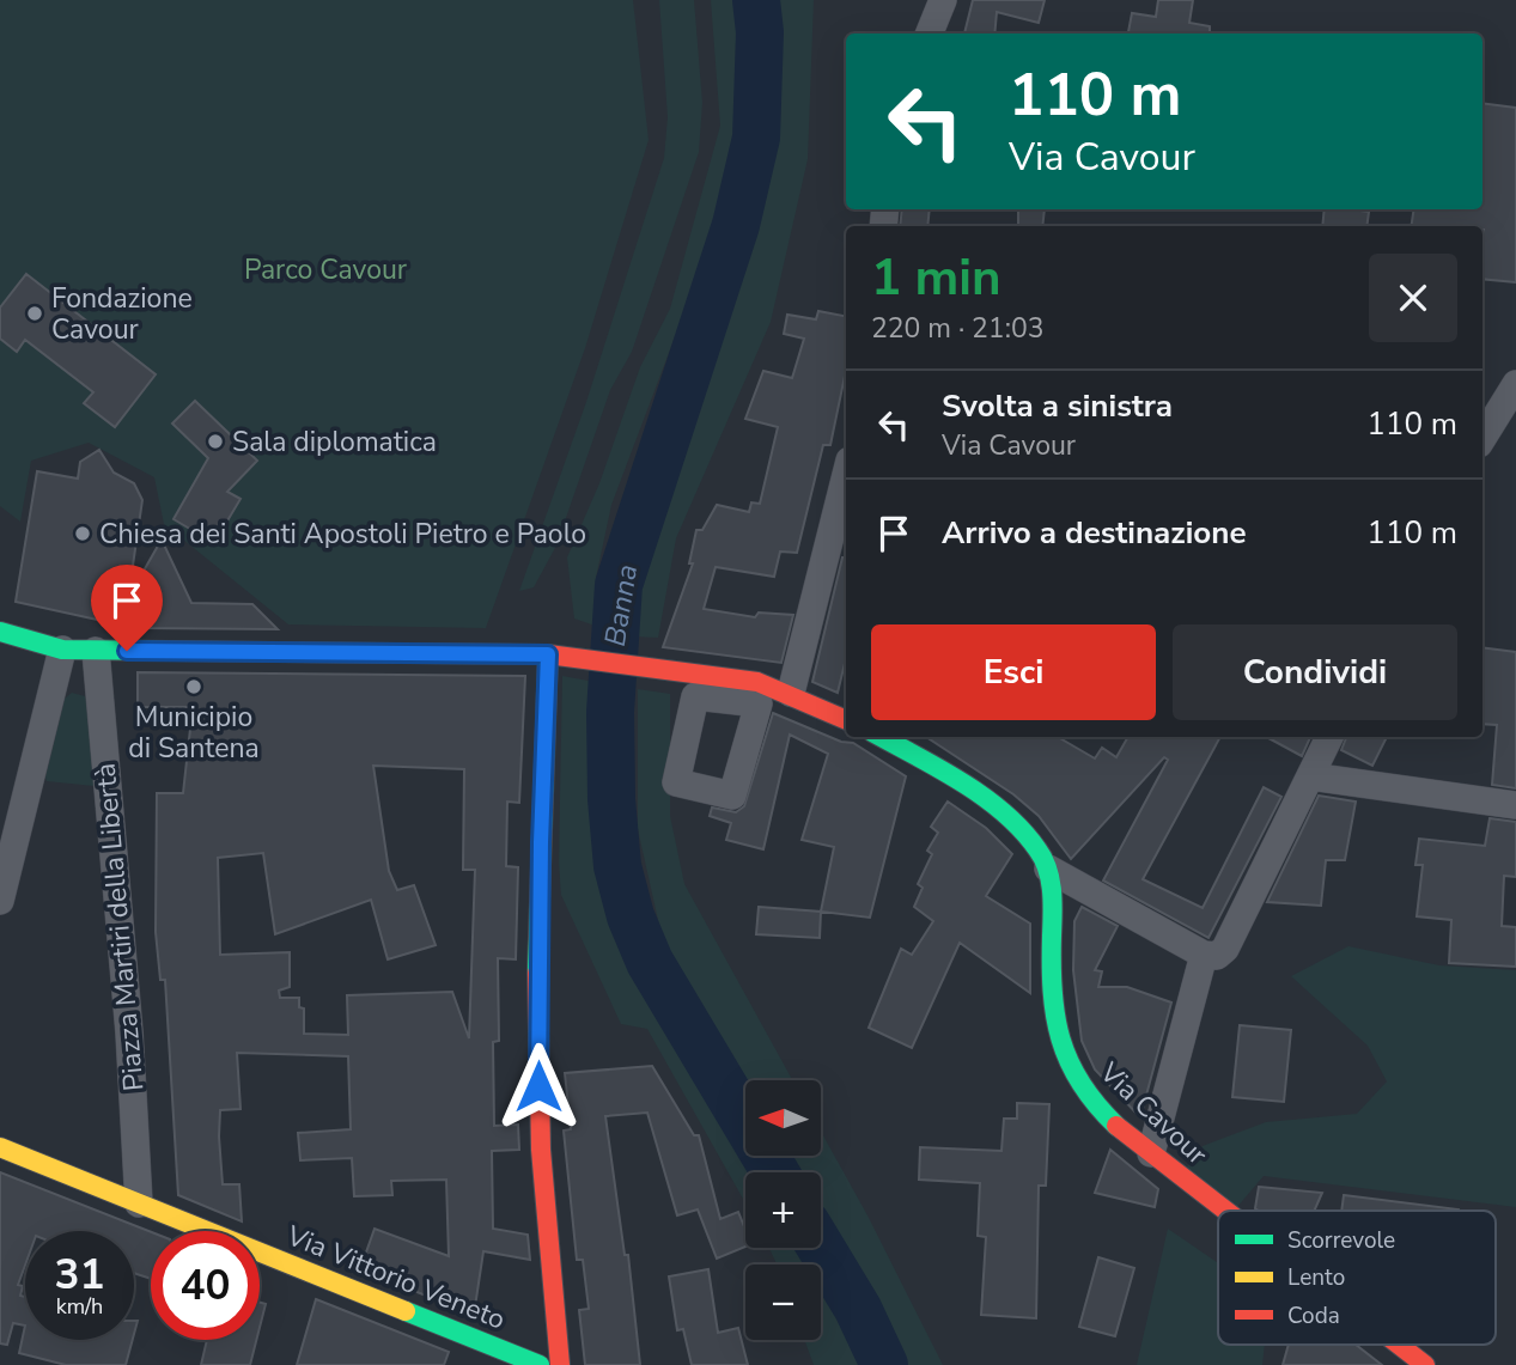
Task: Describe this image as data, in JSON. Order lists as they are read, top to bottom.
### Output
{
  "streets": {
    "street": ["Piazza Martiri della Libertà", "Via Cavour", "Via Vittorio Veneto"]
  },
  "crossings": [
    ["Piazza Martiri della Libertà", "Via Vittorio Veneto"]
  ],
  "water": ["Banna"],
  "parks": ["Parco Cavour"],
  "places": [
    "Fondazione Cavour",
    "Sala diplomatica",
    "Chiesa dei Santi Apostoli Pietro e Paolo",
    "Municipio di Santena"
  ],
  "legend": ["Scorrevole", "Lento", "Coda"],
  "north": "left",
  "page": {
    "turn": ["110 m", "Via Cavour"],
    "heading": ["1 min", "220 m · 21:03"],
    "list": [
      {
        "name": "Svolta a sinistra",
        "note": "Via Cavour",
        "value": "110 m"
      },
      {
        "name": "Arrivo a destinazione",
        "value": "110 m"
      }
    ],
    "buttons": ["Esci", "Condividi"],
    "map_buttons": ["+", "−"],
    "speed": "31 km/h",
    "limit": "40"
  }
}
